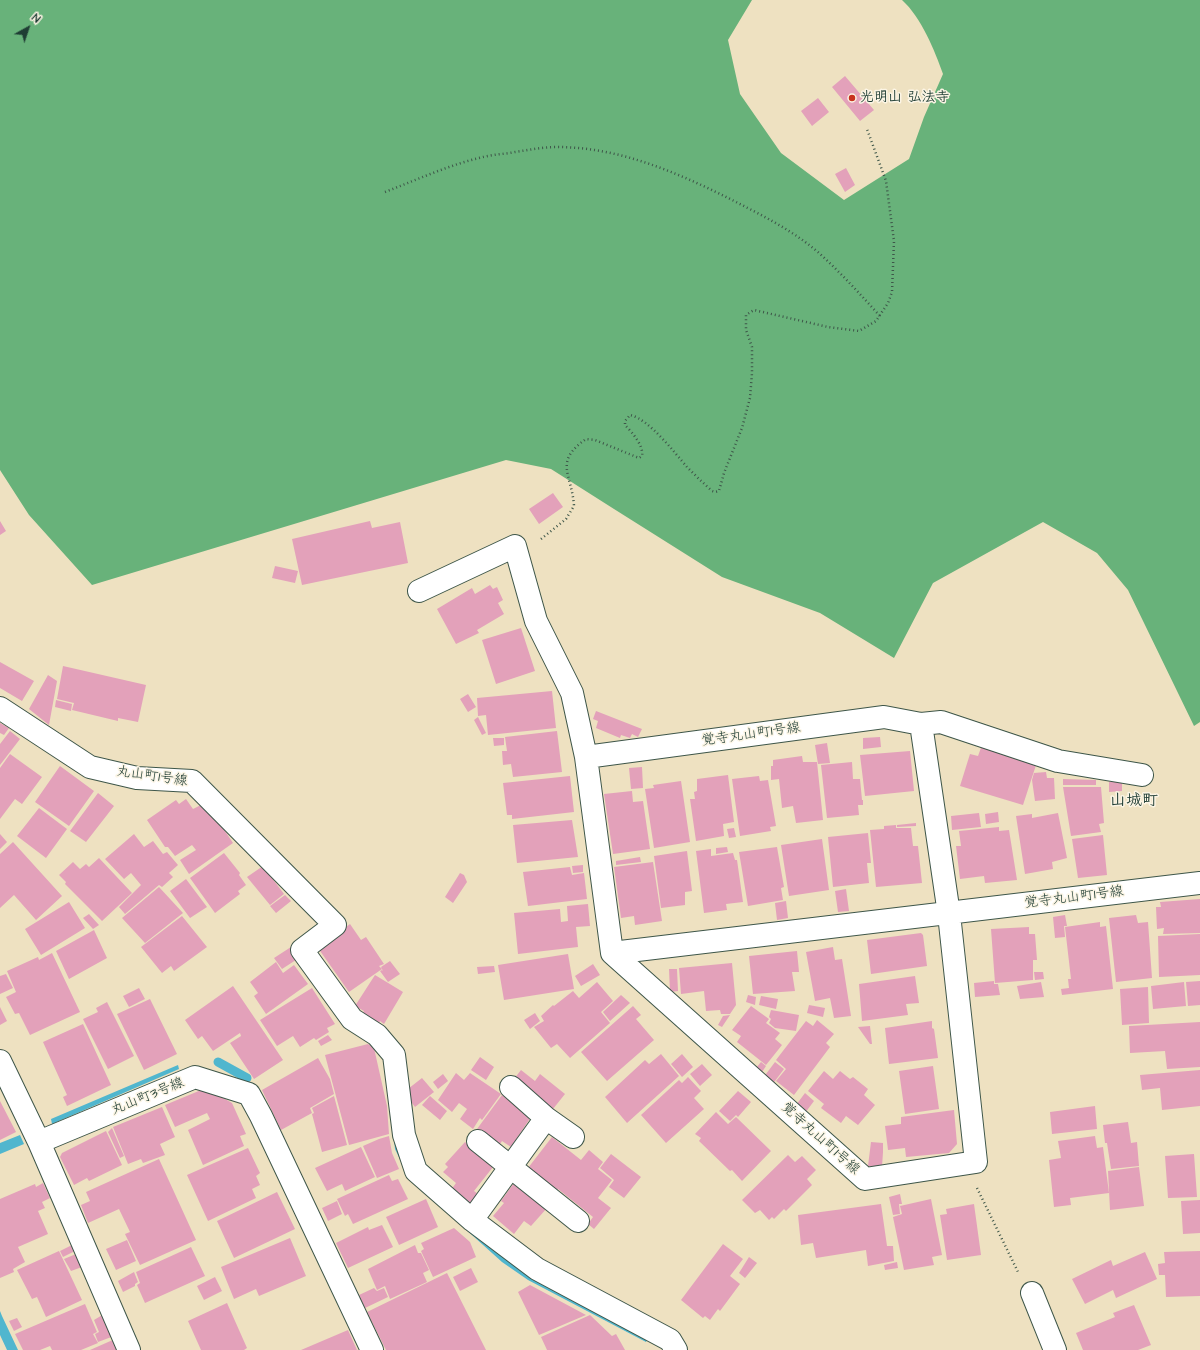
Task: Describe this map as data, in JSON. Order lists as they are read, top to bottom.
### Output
{
  "streets": {
    "street": ["覚寺丸山町1号線", "丸山町1号線", "丸山町3号線"]
  },
  "districts": ["山城町"],
  "places": ["光明山 弘法寺"],
  "north": "top right"
}
